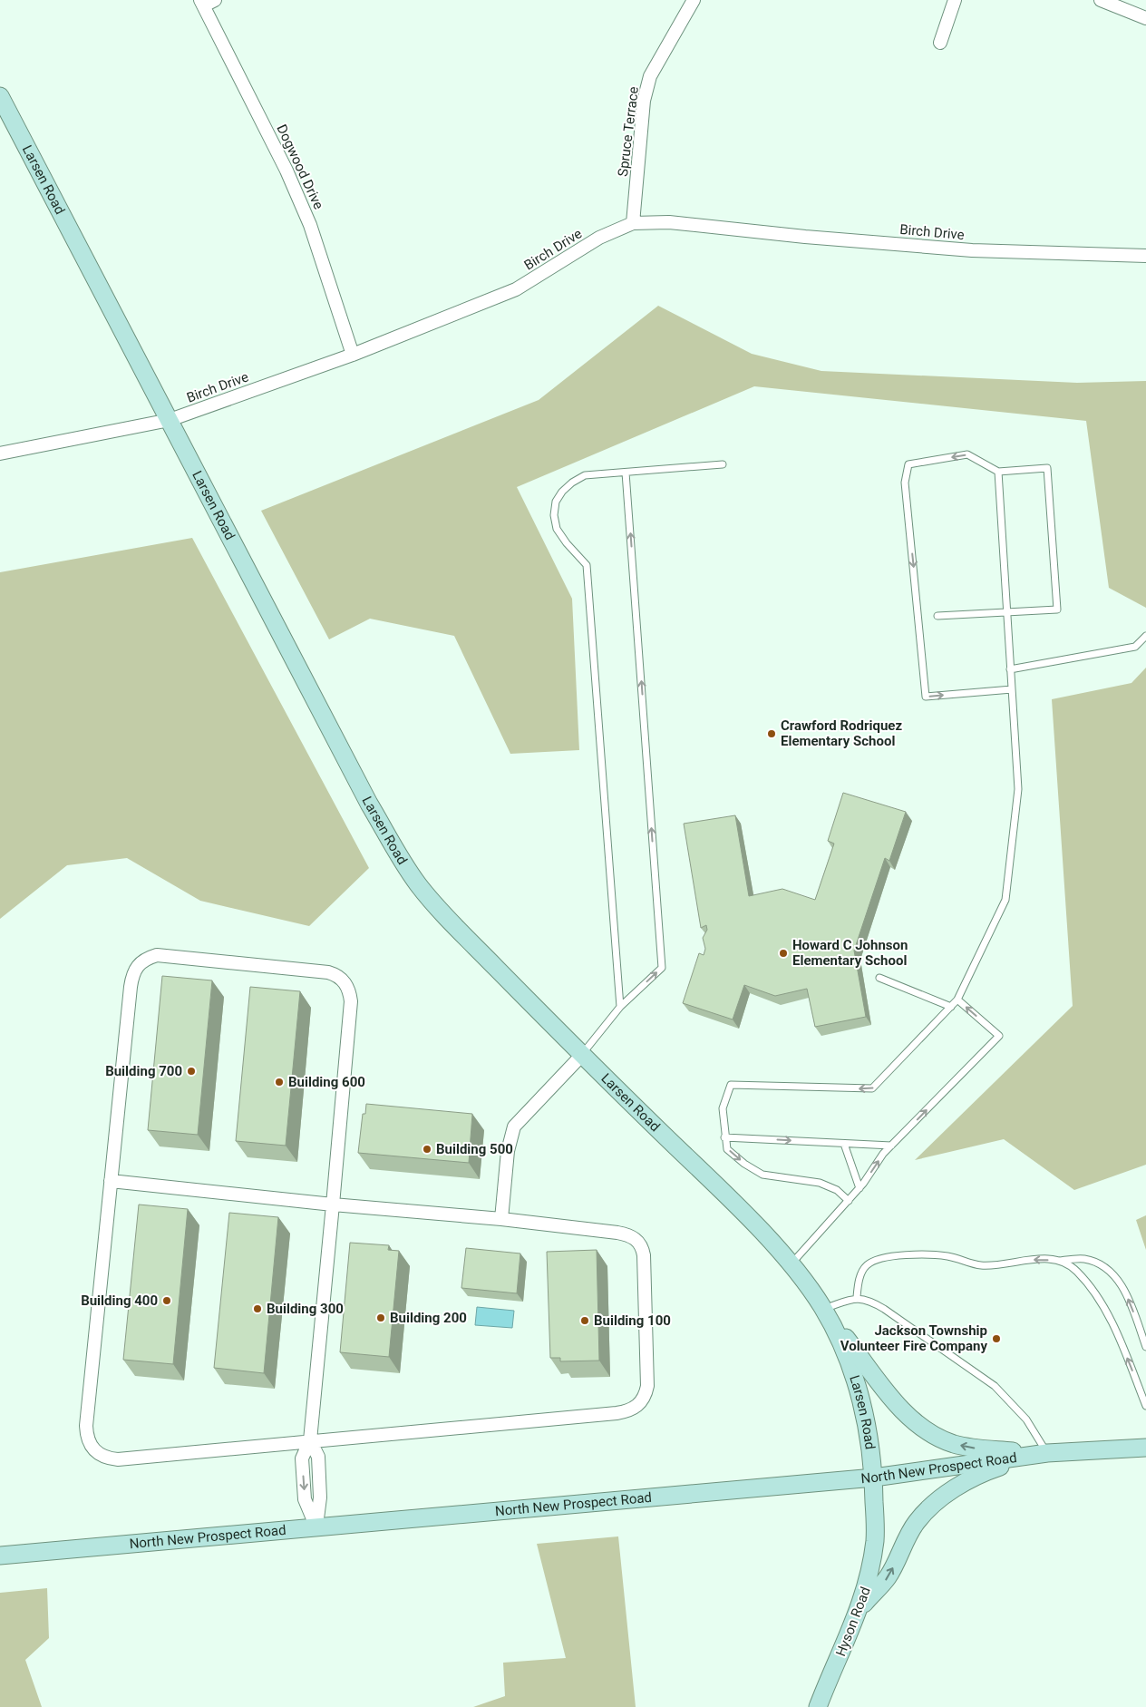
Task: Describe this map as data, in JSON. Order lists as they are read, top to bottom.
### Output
{
  "streets": {
    "street": [
      "Spruce Terrace",
      "Dogwood Drive",
      "Larsen Road",
      "Birch Drive",
      "North New Prospect Road",
      "Hyson Road"
    ]
  },
  "crossings": [
    ["Spruce Terrace", "Birch Drive"],
    ["Dogwood Drive", "Birch Drive"],
    ["Larsen Road", "Birch Drive"],
    ["Larsen Road", "North New Prospect Road"],
    ["Larsen Road", "Hyson Road"],
    ["North New Prospect Road", "Hyson Road"]
  ],
  "places": [
    "Crawford Rodriquez Elementary School",
    "Howard C Johnson Elementary School",
    "Building 700",
    "Building 600",
    "Building 500",
    "Building 400",
    "Building 300",
    "Building 200",
    "Building 100",
    "Jackson Township Volunteer Fire Company"
  ]
}
